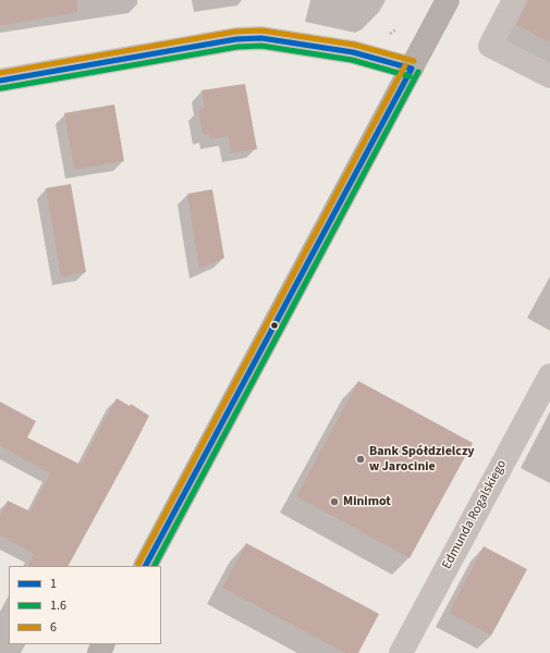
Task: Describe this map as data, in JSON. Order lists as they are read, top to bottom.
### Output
{
  "streets": {
    "street": ["Edmunda Rogalskiego"]
  },
  "places": ["Bank Spółdzielczy w Jarocinie", "Minimot"],
  "lines": ["transit line 6", "transit line 1", "transit line 1.6"],
  "legend": ["1", "1.6", "6"]
}
